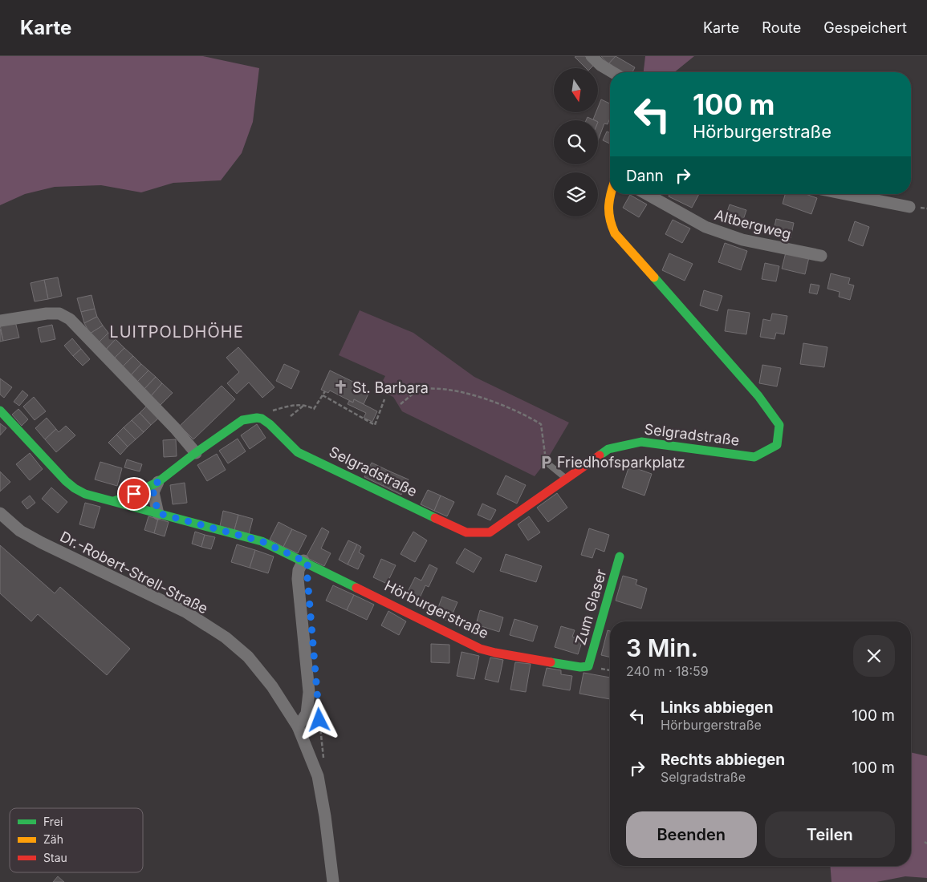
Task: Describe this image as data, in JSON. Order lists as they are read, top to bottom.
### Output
{
  "streets": {
    "street": [
      "Altbergweg",
      "Selgradstraße",
      "Dr.-Robert-Strell-Straße",
      "Zum Glaser",
      "Hörburgerstraße"
    ]
  },
  "crossings": [
    ["Selgradstraße", "Hörburgerstraße"],
    ["Zum Glaser", "Hörburgerstraße"]
  ],
  "districts": ["LUITPOLDHÖHE"],
  "places": {
    "church": ["St. Barbara"],
    "parking": ["Friedhofsparkplatz"]
  },
  "legend": ["Frei", "Zäh", "Stau"],
  "north": "bottom",
  "page": {
    "header": "Karte",
    "nav": ["Karte", "Route", "Gespeichert"],
    "turn": ["100 m", "Hörburgerstraße"],
    "then": "Dann",
    "heading": ["3 Min.", "240 m · 18:59"],
    "list": [
      {
        "name": "Links abbiegen",
        "note": "Hörburgerstraße",
        "value": "100 m"
      },
      {
        "name": "Rechts abbiegen",
        "note": "Selgradstraße",
        "value": "100 m"
      }
    ],
    "buttons": ["Beenden", "Teilen"]
  }
}
